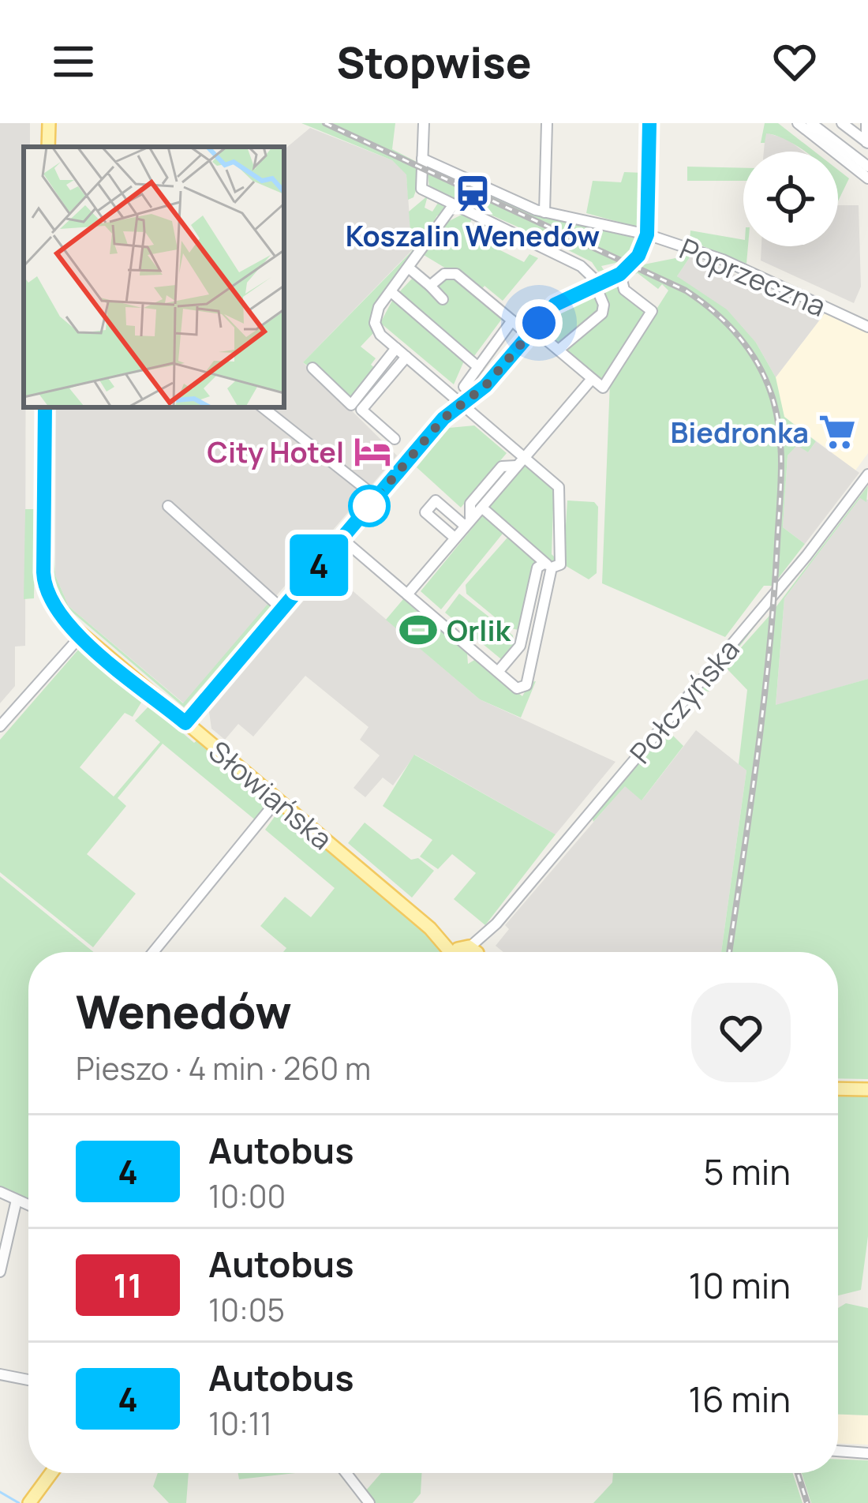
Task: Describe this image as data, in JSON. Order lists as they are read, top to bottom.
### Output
{
  "streets": {
    "main road": ["Słowiańska"],
    "street": ["Poprzeczna", "Połczyńska"]
  },
  "places": {
    "station": ["Koszalin Wenedów"],
    "supermarket": ["Biedronka"],
    "hotel": ["City Hotel"],
    "sports": ["Orlik"]
  },
  "lines": ["bus line 4"],
  "page": {
    "header": "Stopwise",
    "on_map": "4",
    "heading": ["Wenedów", "Pieszo · 4 min · 260 m"],
    "list": [
      {
        "mark": "4",
        "name": "Autobus",
        "note": "10:00",
        "value": "5 min"
      },
      {
        "mark": "11",
        "name": "Autobus",
        "note": "10:05",
        "value": "10 min"
      },
      {
        "mark": "4",
        "name": "Autobus",
        "note": "10:11",
        "value": "16 min"
      }
    ]
  }
}
